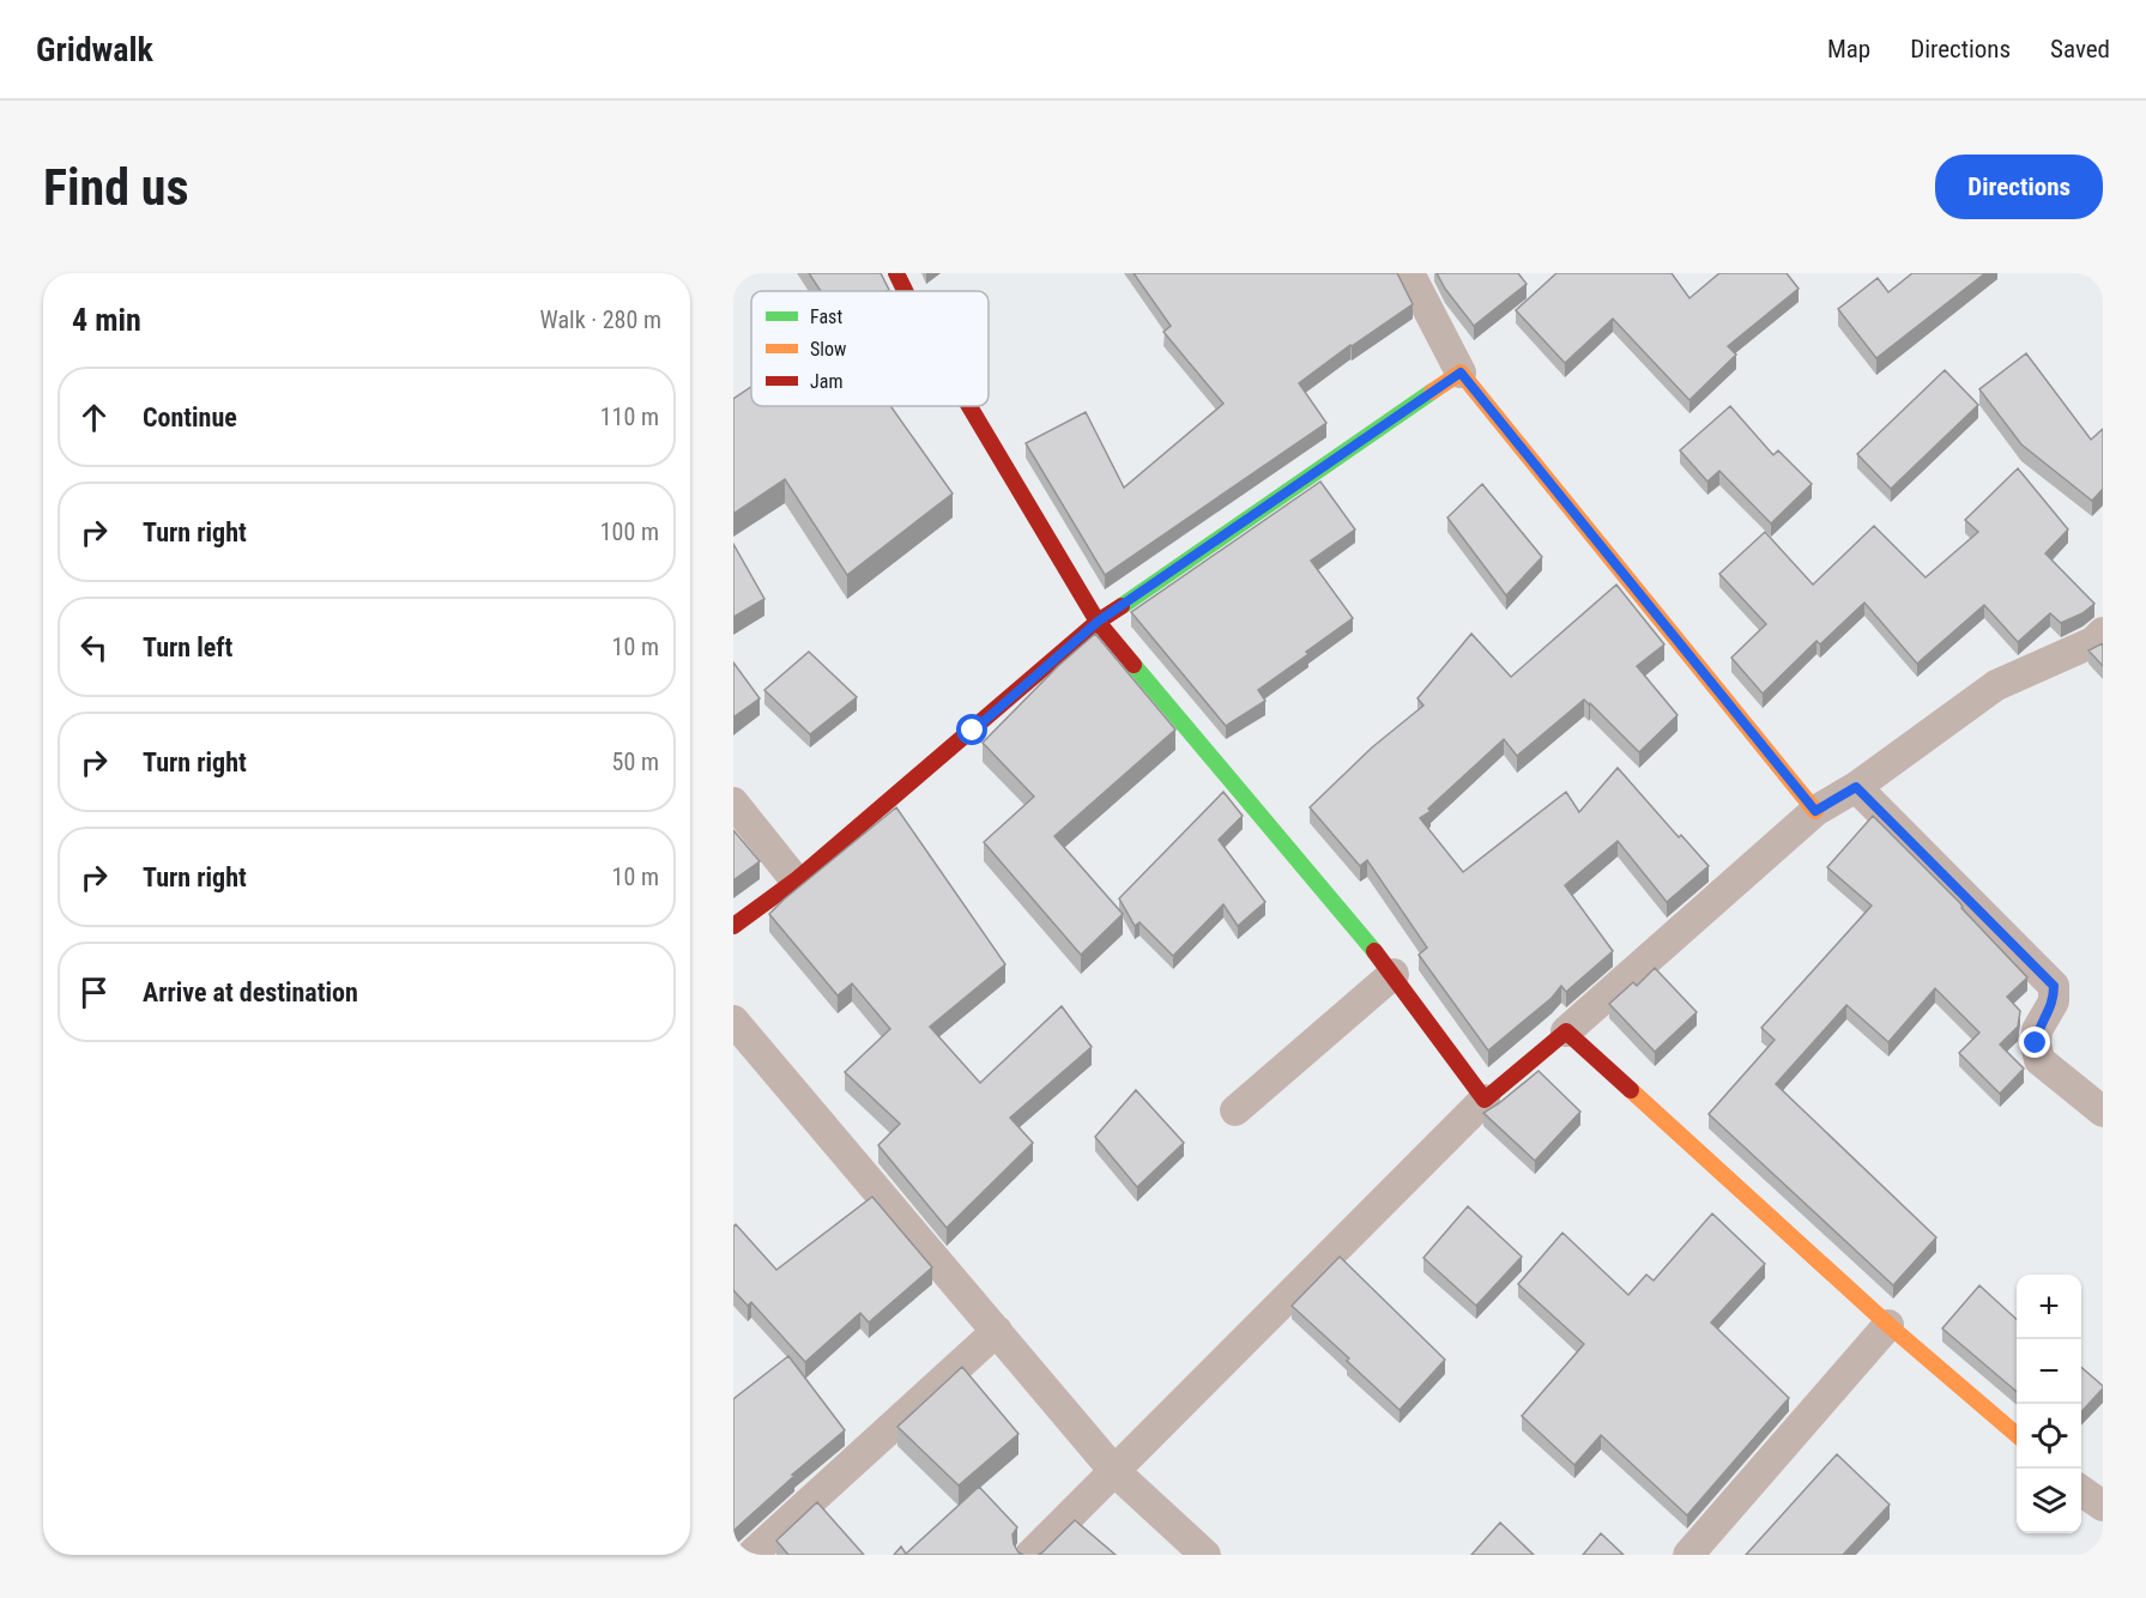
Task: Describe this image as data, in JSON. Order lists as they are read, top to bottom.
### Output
{
  "legend": ["Fast", "Slow", "Jam"],
  "page": {
    "header": "Gridwalk",
    "nav": ["Map", "Directions", "Saved"],
    "buttons": "Directions",
    "title": "Find us",
    "heading": ["4 min", "Walk · 280 m"],
    "list": [
      ["Continue", "110 m"],
      ["Turn right", "100 m"],
      ["Turn left", "10 m"],
      ["Turn right", "50 m"],
      ["Turn right", "10 m"],
      "Arrive at destination"
    ],
    "map_buttons": ["+", "−"]
  }
}
